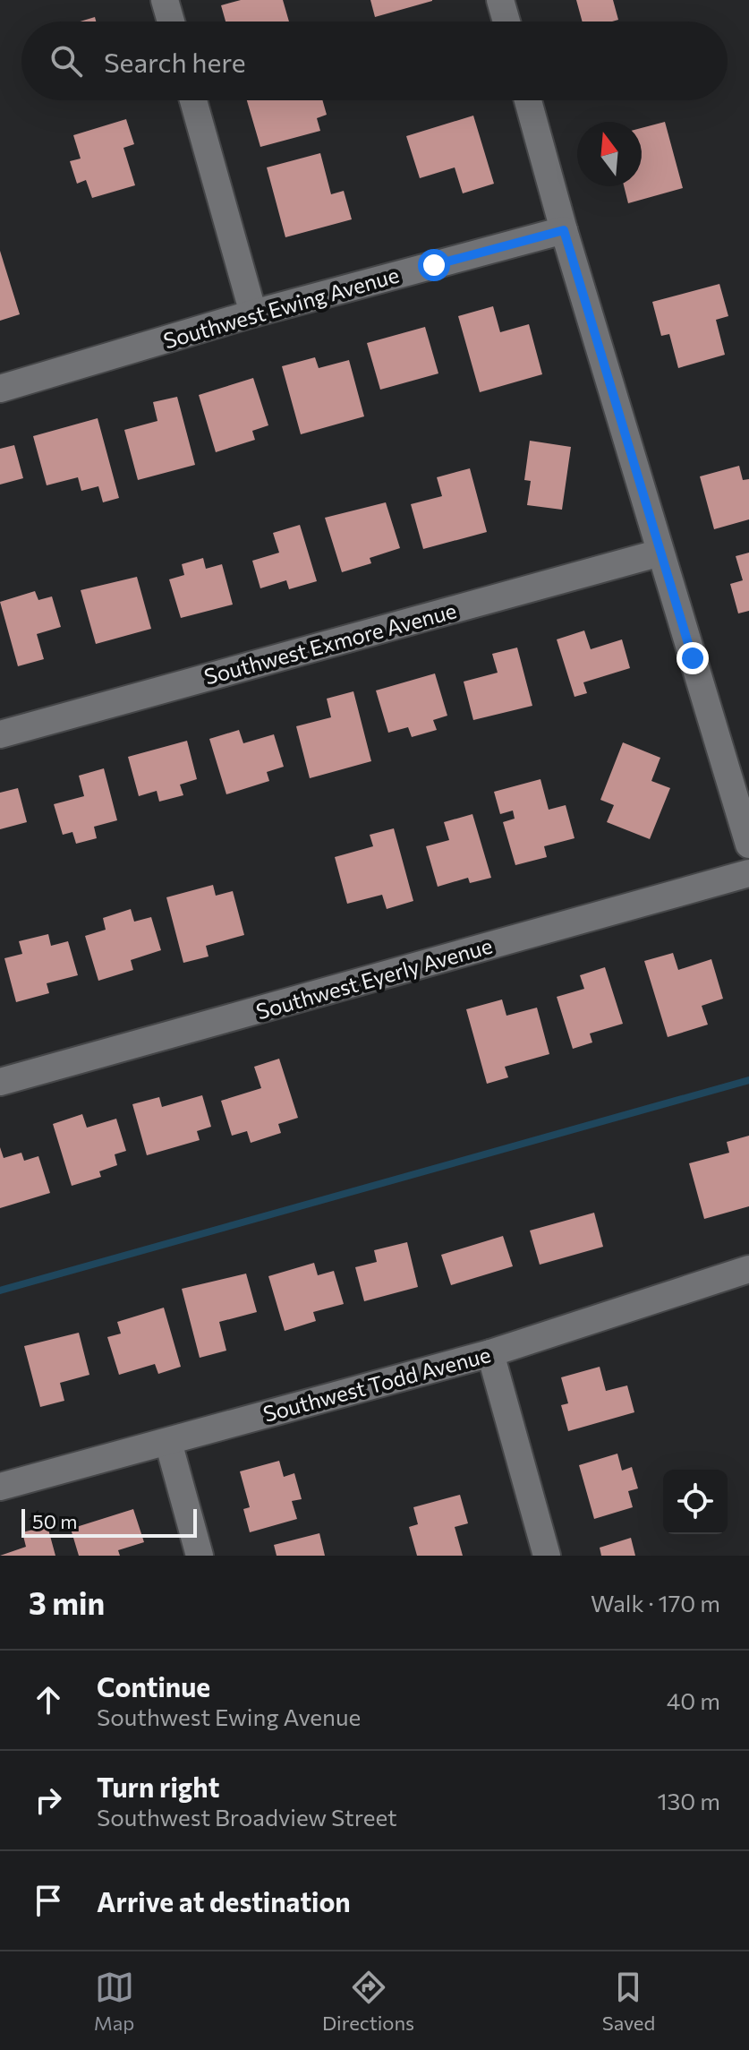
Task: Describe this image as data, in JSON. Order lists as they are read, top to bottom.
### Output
{
  "streets": {
    "street": [
      "Southwest Ewing Avenue",
      "Southwest Exmore Avenue",
      "Southwest Eyerly Avenue",
      "Southwest Todd Avenue"
    ]
  },
  "scale_bar": "50 m",
  "north": "top",
  "page": {
    "search": "Search here",
    "scale": "50 m",
    "heading": ["3 min", "Walk · 170 m"],
    "list": [
      ["Continue", "Southwest Ewing Avenue", "40 m"],
      ["Turn right", "Southwest Broadview Street", "130 m"],
      "Arrive at destination"
    ],
    "nav": ["Map", "Directions", "Saved"]
  }
}
